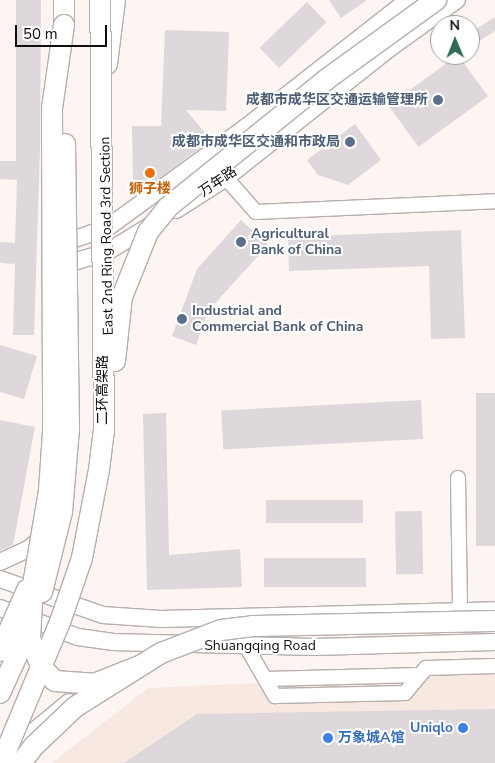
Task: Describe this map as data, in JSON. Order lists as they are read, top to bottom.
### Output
{
  "streets": {
    "highway": ["二环高架路"],
    "main road": ["万年路", "East 2nd Ring Road 3rd Section", "Shuangqing Road"]
  },
  "crossings": [
    ["万年路", "East 2nd Ring Road 3rd Section"],
    ["East 2nd Ring Road 3rd Section", "Shuangqing Road"]
  ],
  "places": [
    "成都市成华区交通运输管理所",
    "成都市成华区交通和市政局",
    "狮子楼",
    "Agricultural Bank of China",
    "Industrial and Commercial Bank of China",
    "Uniqlo",
    "万象城A馆"
  ],
  "scale_bar": "50 m",
  "north": "top"
}
